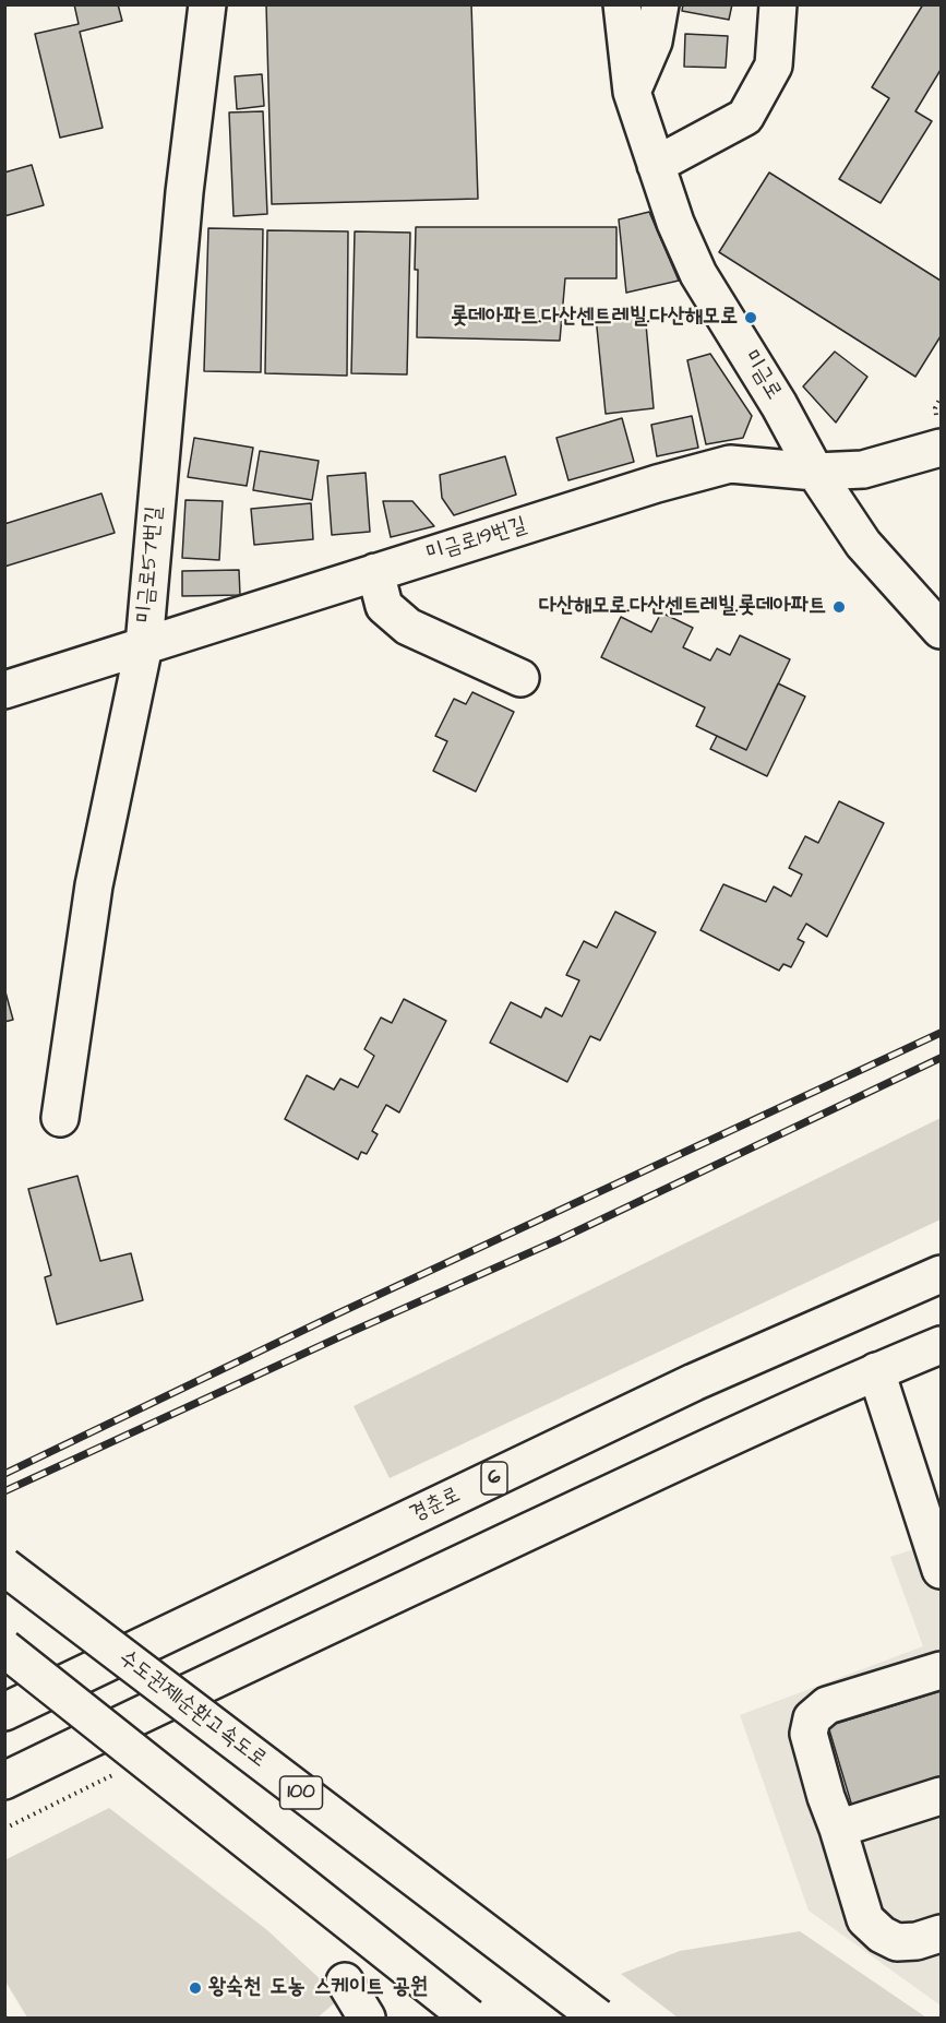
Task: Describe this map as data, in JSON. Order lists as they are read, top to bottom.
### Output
{
  "streets": {
    "main road": [
      "미금로",
      "미금로19번길",
      "미금로57번길",
      "6",
      "경춘로",
      "수도권제1순환고속도로",
      "100"
    ]
  },
  "crossings": [
    ["미금로", "미금로19번길"],
    ["미금로19번길", "미금로57번길"]
  ],
  "places": ["롯데아파트.다산센트레빌.다산해모로", "다산해모로.다산센트레빌.롯데아파트", "왕숙천 도농 스케이트 공원"]
}
